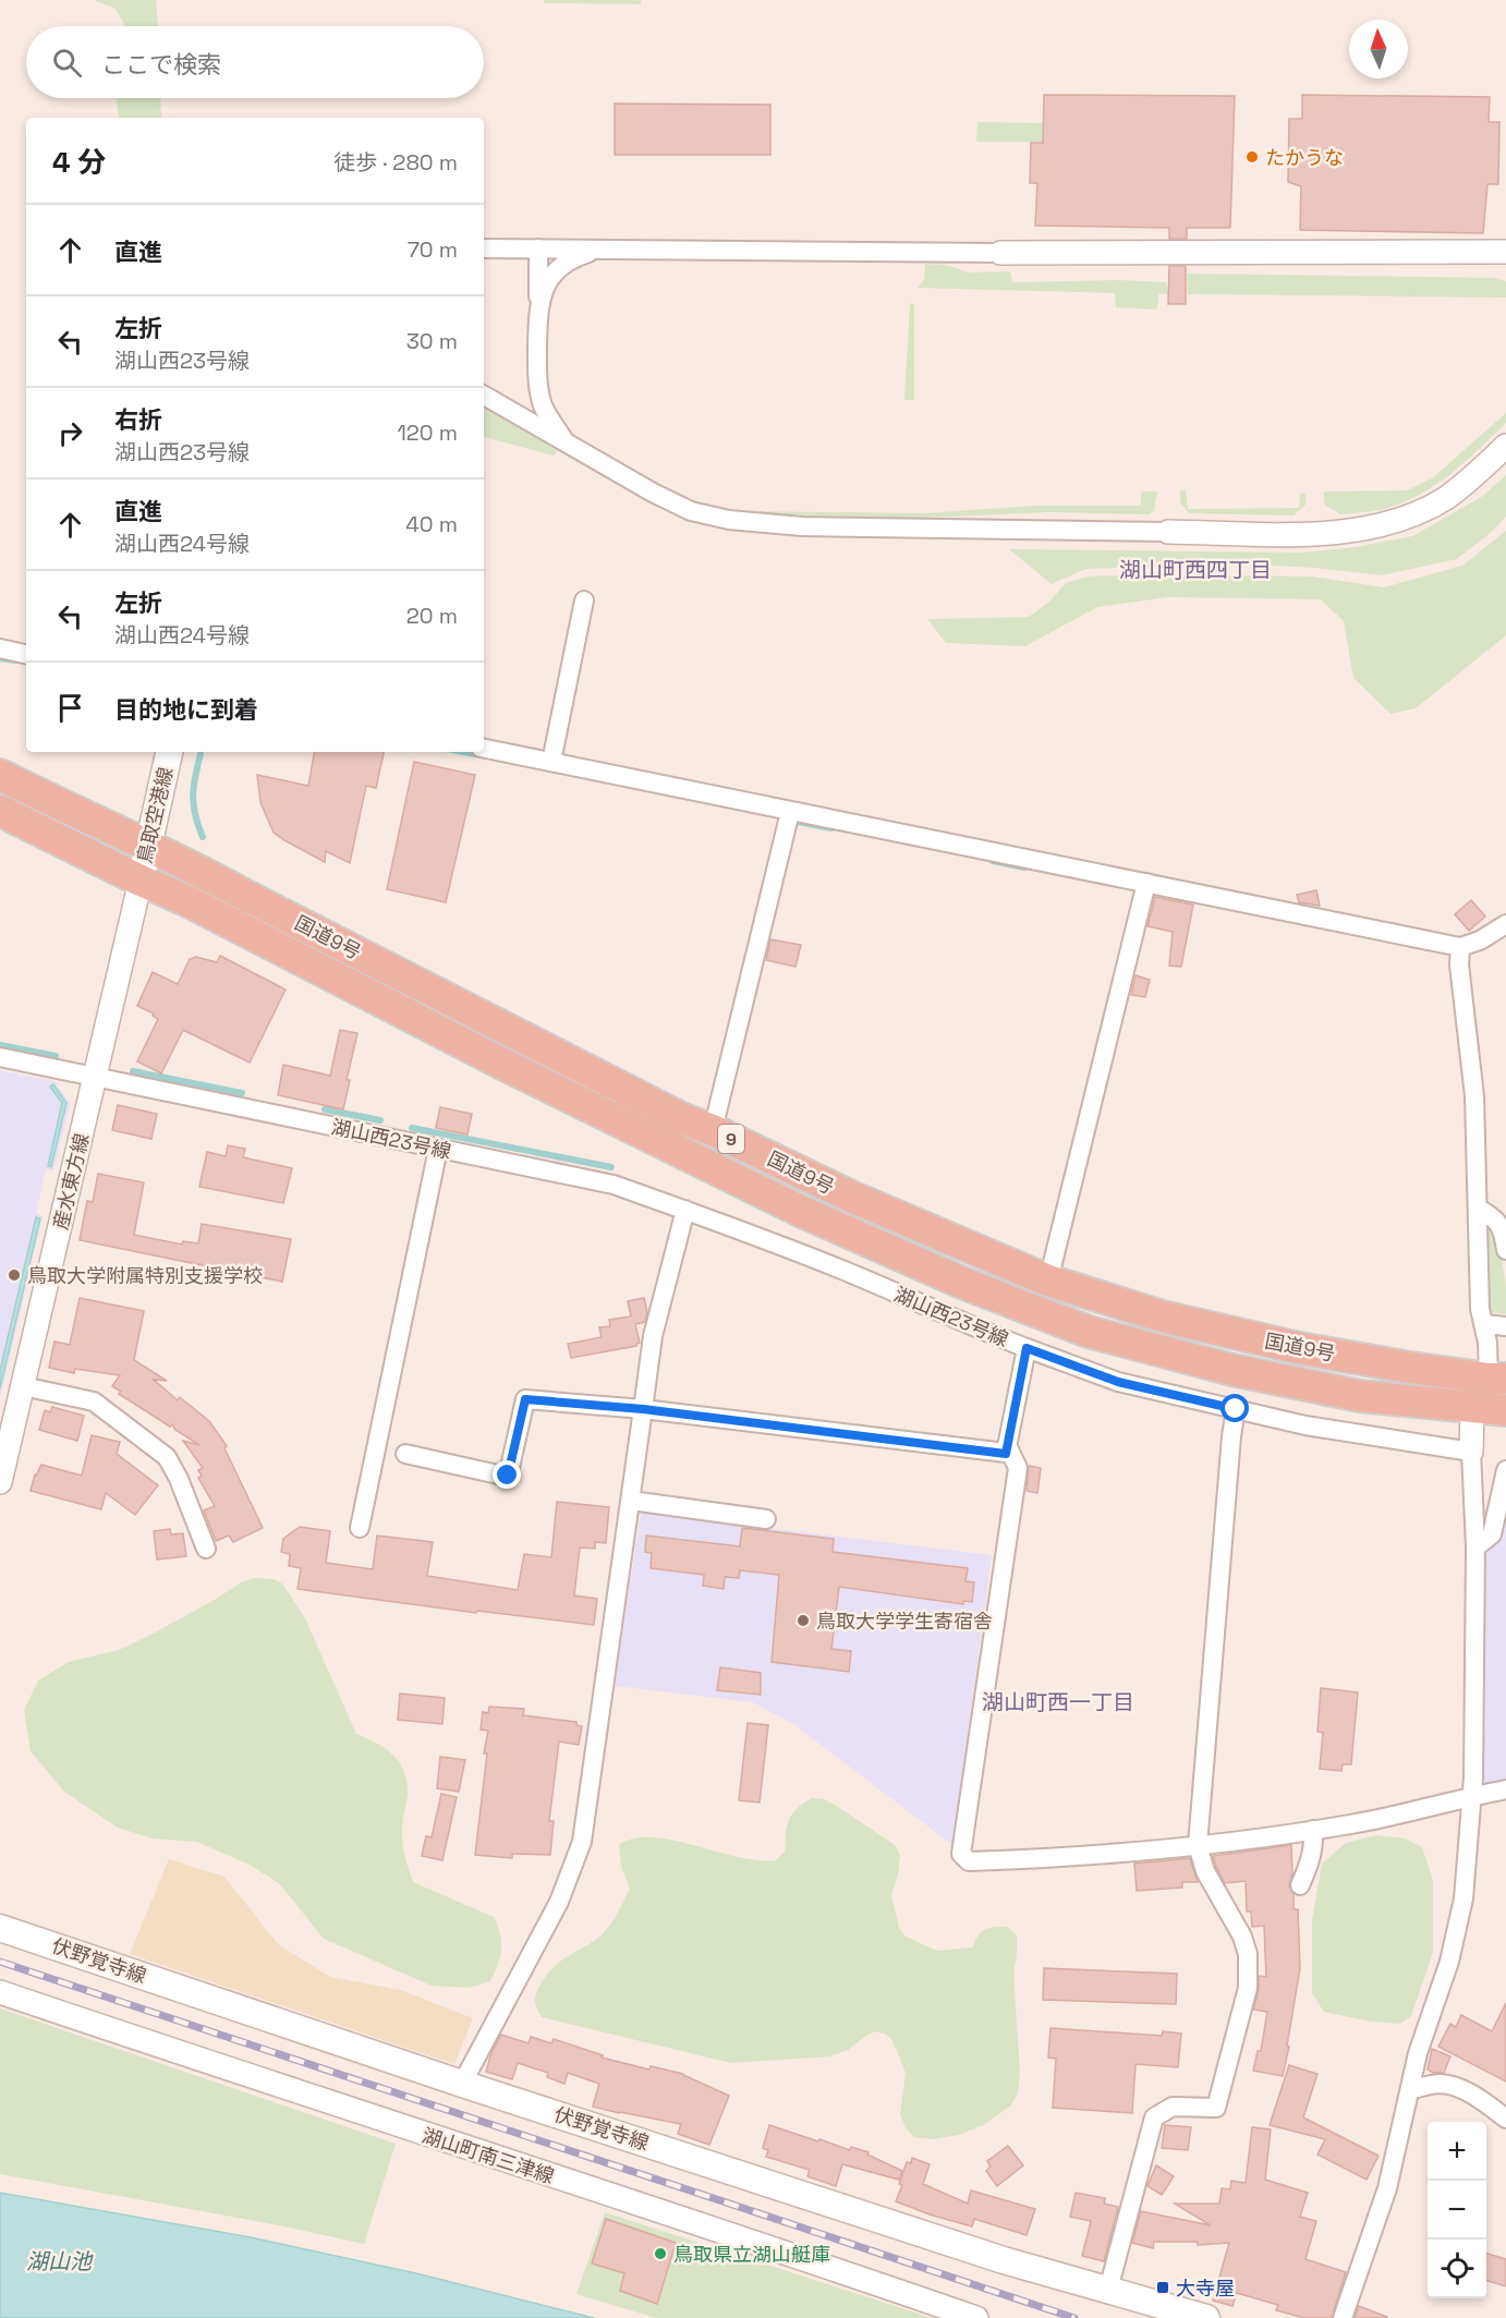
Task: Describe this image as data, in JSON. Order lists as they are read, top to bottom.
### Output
{
  "streets": {
    "highway": ["国道9号", "9"],
    "main road": ["鳥取空港線", "伏野覚寺線"],
    "street": ["湖山西23号線", "産水東方線", "湖山町南三津線"]
  },
  "crossings": [
    ["鳥取空港線", "国道9号"],
    ["鳥取空港線", "産水東方線"],
    ["国道9号", "産水東方線"],
    ["湖山西23号線", "産水東方線"]
  ],
  "districts": ["湖山町西四丁目", "湖山町西一丁目"],
  "water": ["湖山池"],
  "places": {
    "other": [
      "たかうな",
      "鳥取大学附属特別支援学校",
      "鳥取大学学生寄宿舎",
      "鳥取県立湖山艇庫"
    ],
    "transit": ["大寺屋"]
  },
  "north": "top",
  "page": {
    "search": "ここで検索",
    "heading": ["4 分", "徒歩 · 280 m"],
    "list": [
      ["直進", "70 m"],
      ["左折", "湖山西23号線", "30 m"],
      ["右折", "湖山西23号線", "120 m"],
      ["直進", "湖山西24号線", "40 m"],
      ["左折", "湖山西24号線", "20 m"],
      "目的地に到着"
    ],
    "map_buttons": ["+", "−"]
  }
}
